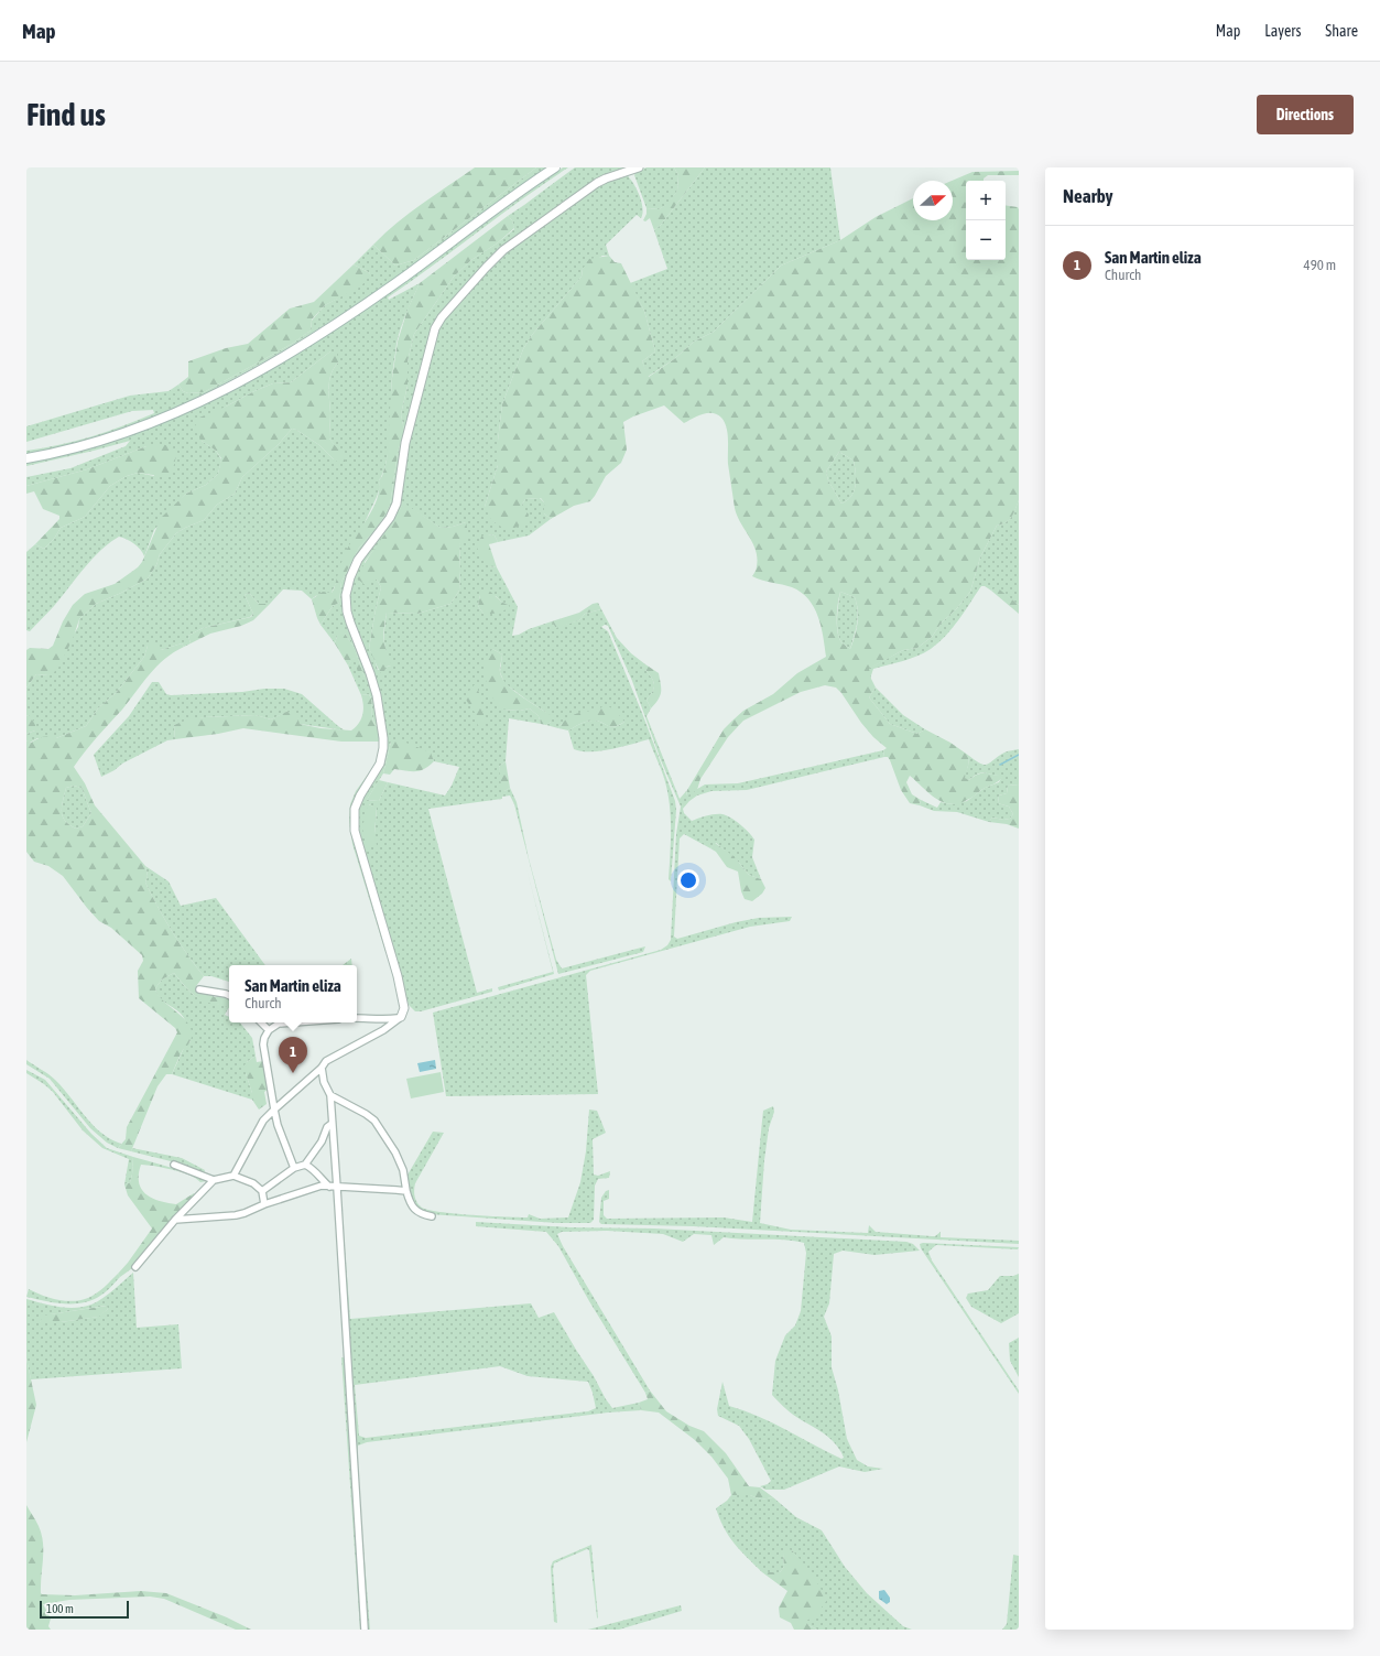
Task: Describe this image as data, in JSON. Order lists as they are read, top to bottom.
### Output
{
  "scale_bar": "100 m",
  "north": "right",
  "page": {
    "header": "Map",
    "nav": ["Map", "Layers", "Share"],
    "buttons": "Directions",
    "title": "Find us",
    "heading": "Nearby",
    "map_buttons": ["+", "−"],
    "list": [
      {
        "mark": "1",
        "name": "San Martin eliza",
        "note": "Church",
        "value": "490 m"
      }
    ],
    "popup": ["San Martin eliza", "Church"],
    "pins": "1",
    "scale": "100 m"
  }
}
